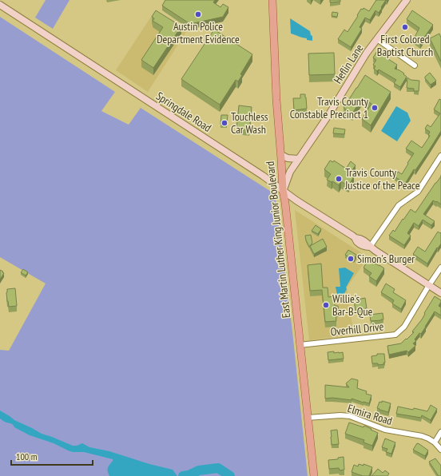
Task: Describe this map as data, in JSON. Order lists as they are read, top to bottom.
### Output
{
  "streets": {
    "main road": ["Heflin Lane", "Springdale Road", "East Martin Luther King Junior Boulevard"],
    "street": ["Overhill Drive", "Elmira Road"]
  },
  "crossings": [
    ["Heflin Lane", "Springdale Road"],
    ["Heflin Lane", "East Martin Luther King Junior Boulevard"],
    ["Springdale Road", "East Martin Luther King Junior Boulevard"],
    ["Springdale Road", "Overhill Drive"],
    ["East Martin Luther King Junior Boulevard", "Overhill Drive"],
    ["East Martin Luther King Junior Boulevard", "Elmira Road"]
  ],
  "places": [
    "Austin Police Department Evidence",
    "First Colored Baptist Church",
    "Travis County Constable Precinct 1",
    "Touchless Car Wash",
    "Travis County Justice of the Peace",
    "Simon's Burger",
    "Willie's Bar-B-Que"
  ],
  "scale_bar": "100 m"
}
